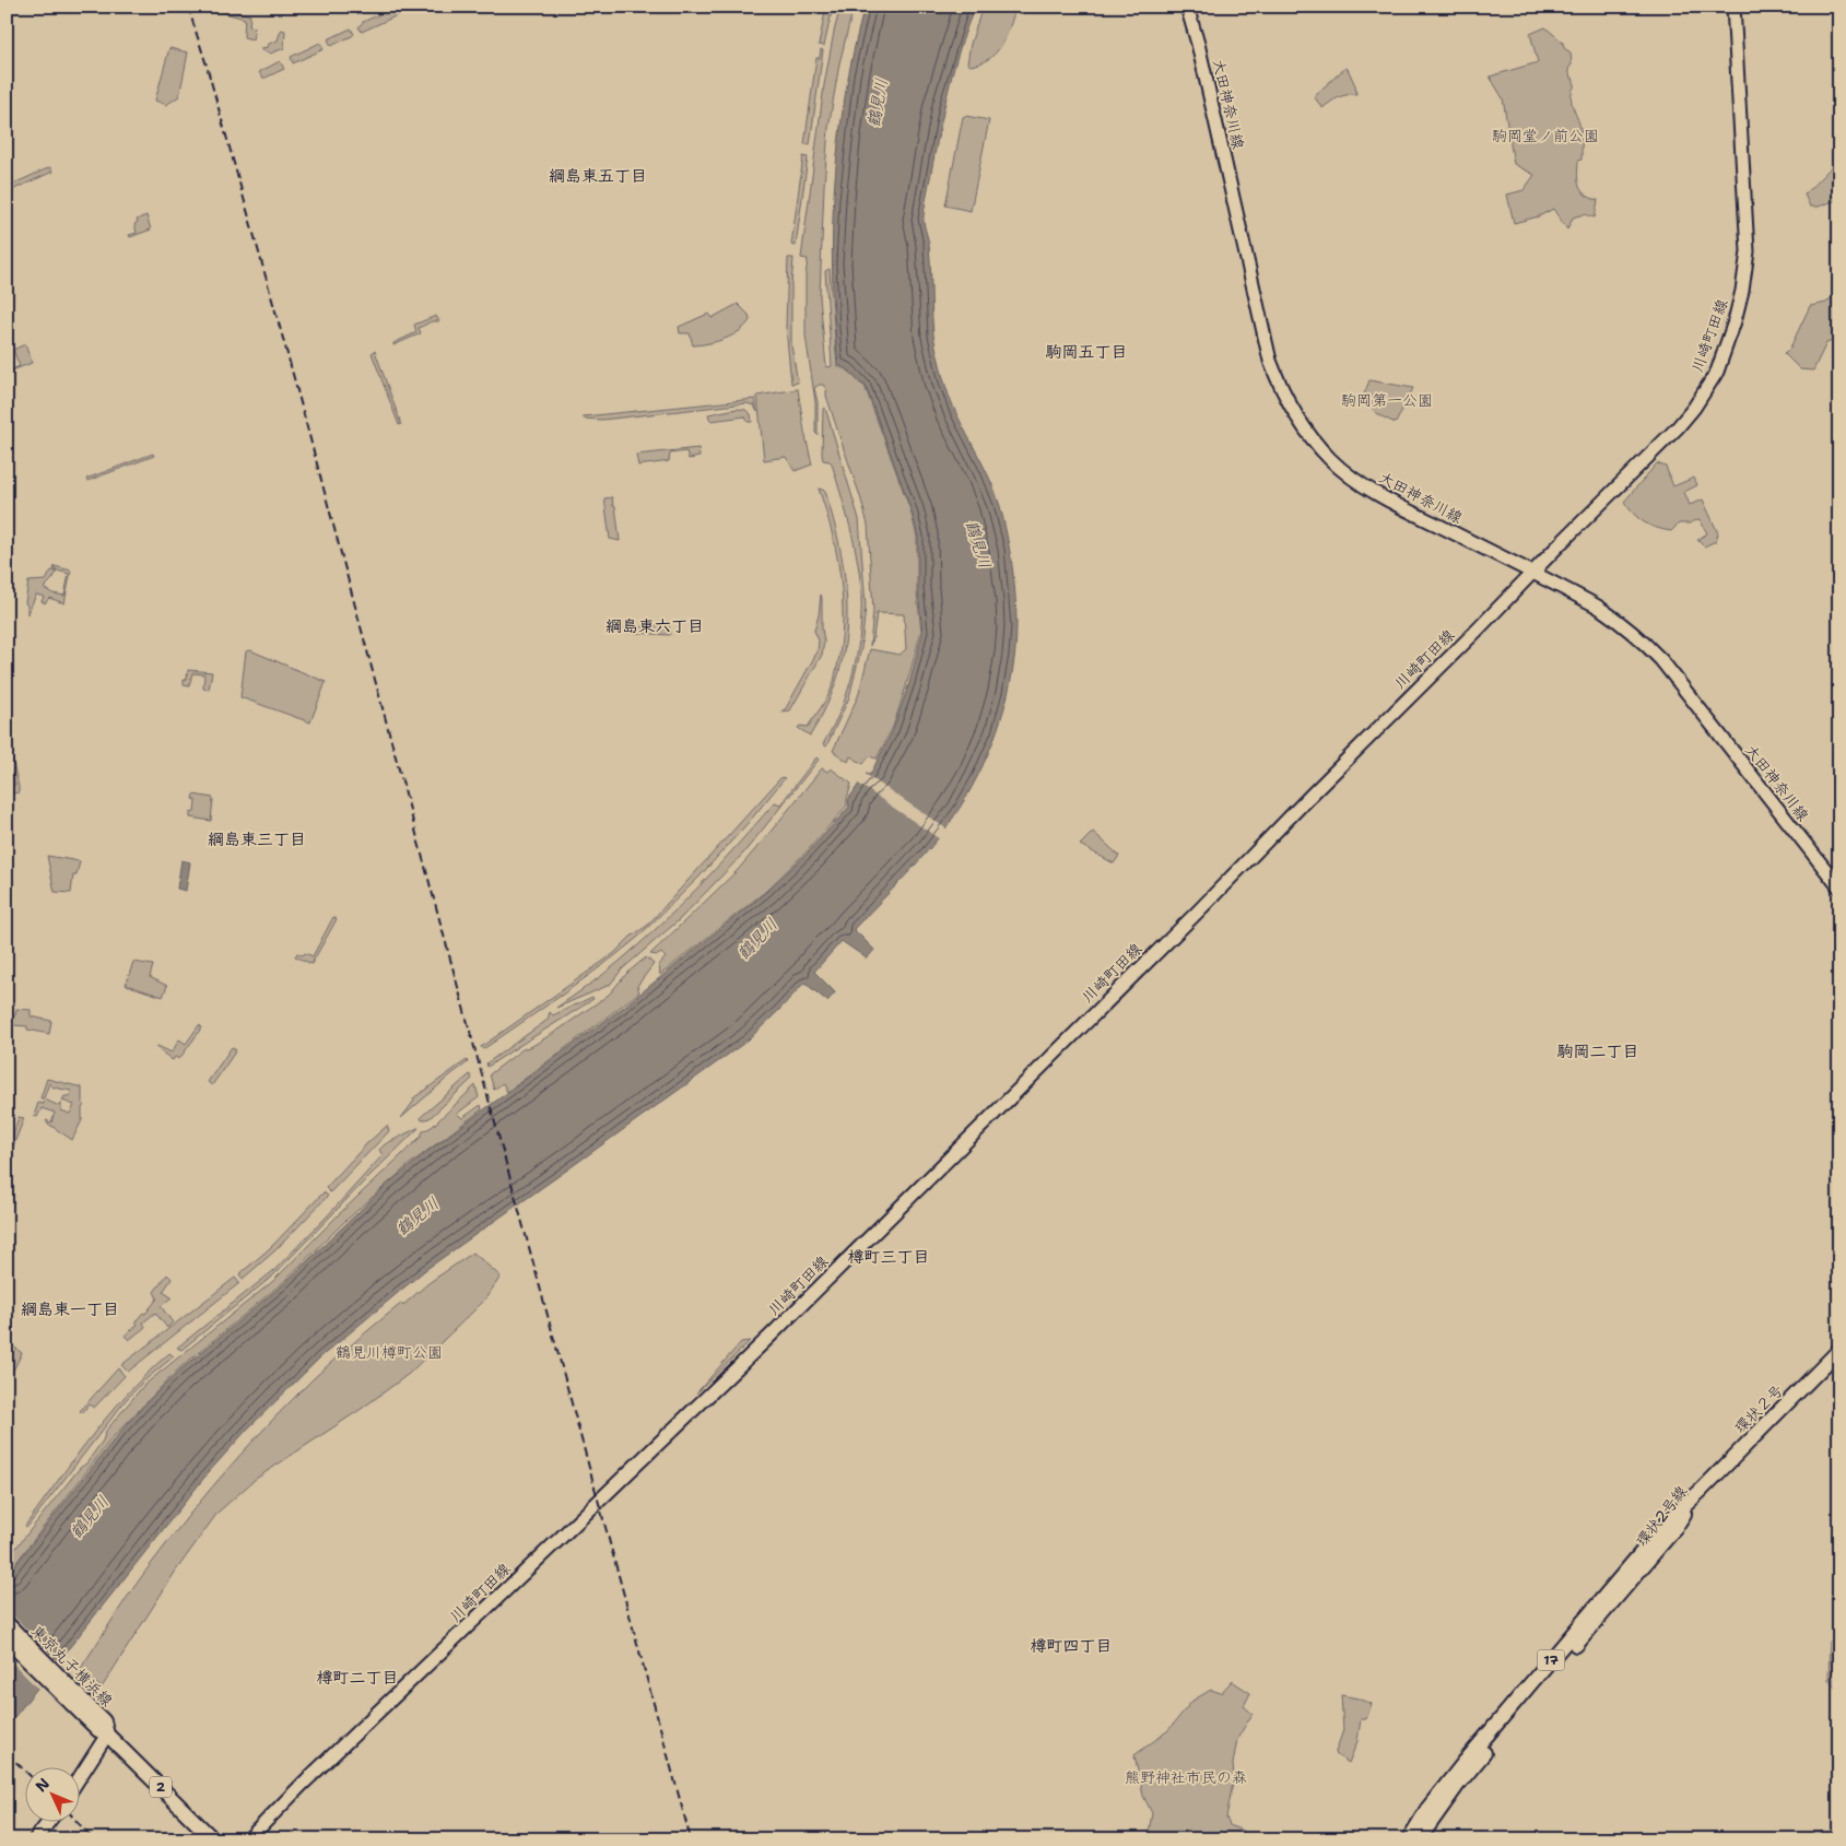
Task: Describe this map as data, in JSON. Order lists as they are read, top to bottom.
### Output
{
  "streets": {
    "main road": [
      "大田神奈川線",
      "川崎町田線",
      "環状２号",
      "環状2号線",
      "17",
      "東京丸子横浜線",
      "2"
    ]
  },
  "crossings": [
    ["大田神奈川線", "川崎町田線"],
    ["環状２号", "環状2号線"]
  ],
  "districts": [
    "綱島東五丁目",
    "駒岡五丁目",
    "綱島東六丁目",
    "綱島東三丁目",
    "駒岡二丁目",
    "樽町三丁目",
    "綱島東一丁目",
    "樽町四丁目",
    "樽町二丁目"
  ],
  "water": ["鶴見川"],
  "parks": [
    "駒岡堂ノ前公園",
    "駒岡第一公園",
    "鶴見川樽町公園",
    "熊野神社市民の森"
  ],
  "north": "top left"
}
